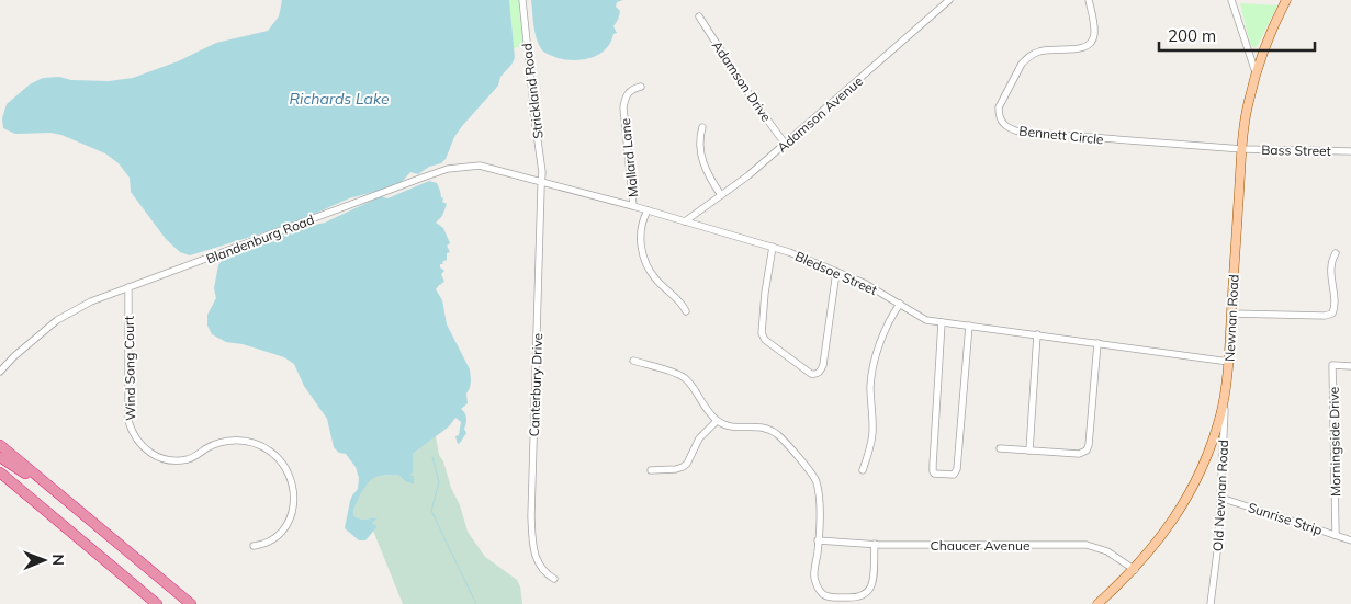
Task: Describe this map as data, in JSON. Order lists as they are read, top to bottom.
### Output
{
  "streets": {
    "main road": ["Newnan Road"],
    "street": [
      "Adamson Drive",
      "Strickland Road",
      "Adamson Avenue",
      "Bennett Circle",
      "Bass Street",
      "Mallard Lane",
      "Blandenburg Road",
      "Bledsoe Street",
      "Wind Song Court",
      "Canterbury Drive",
      "Morningside Drive",
      "Old Newnan Road",
      "Sunrise Strip",
      "Chaucer Avenue"
    ]
  },
  "crossings": [
    ["Adamson Drive", "Adamson Avenue"],
    ["Strickland Road", "Blandenburg Road"],
    ["Strickland Road", "Bledsoe Street"],
    ["Strickland Road", "Canterbury Drive"],
    ["Adamson Avenue", "Bledsoe Street"],
    ["Bennett Circle", "Bass Street"],
    ["Bennett Circle", "Newnan Road"],
    ["Bass Street", "Newnan Road"],
    ["Mallard Lane", "Bledsoe Street"],
    ["Blandenburg Road", "Bledsoe Street"],
    ["Blandenburg Road", "Wind Song Court"],
    ["Blandenburg Road", "Canterbury Drive"],
    ["Bledsoe Street", "Newnan Road"],
    ["Bledsoe Street", "Canterbury Drive"],
    ["Newnan Road", "Old Newnan Road"],
    ["Newnan Road", "Chaucer Avenue"],
    ["Morningside Drive", "Sunrise Strip"],
    ["Old Newnan Road", "Sunrise Strip"]
  ],
  "water": ["Richards Lake"],
  "scale_bar": "200 m",
  "north": "right"
}
